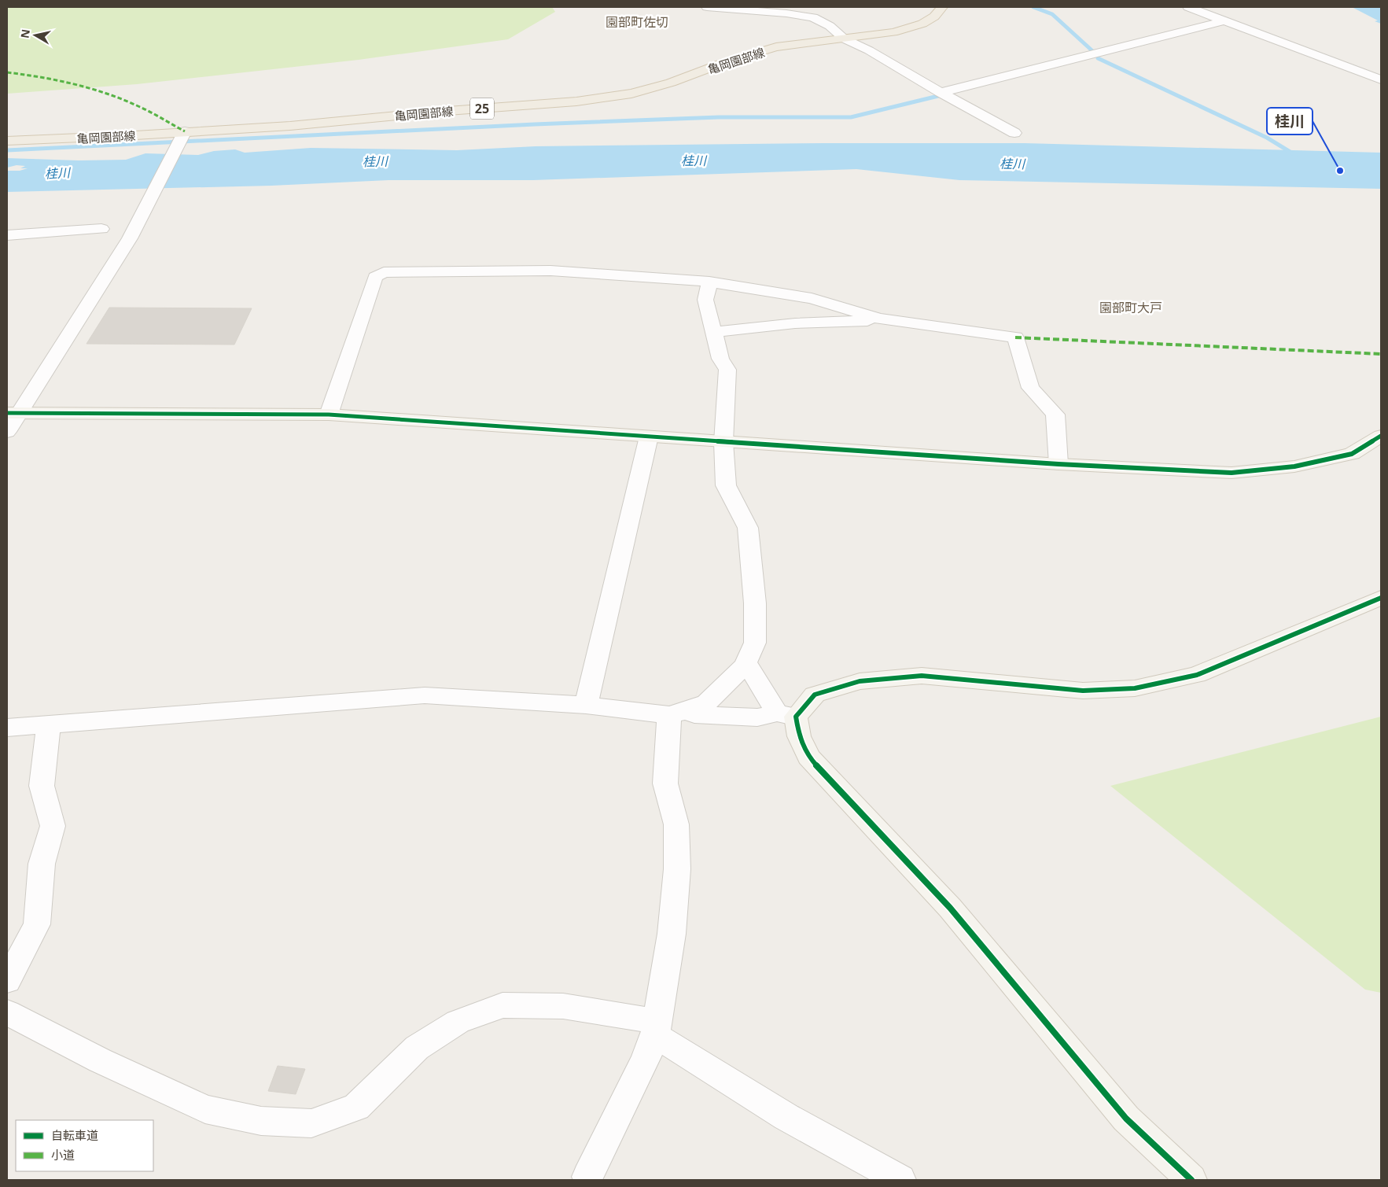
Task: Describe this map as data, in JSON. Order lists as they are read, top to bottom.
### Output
{
  "streets": {
    "main road": ["亀岡園部線", "25"]
  },
  "districts": ["園部町佐切", "園部町大戸"],
  "water": ["桂川"],
  "places": ["桂川"],
  "legend": ["自転車道", "小道"],
  "north": "left"
}
